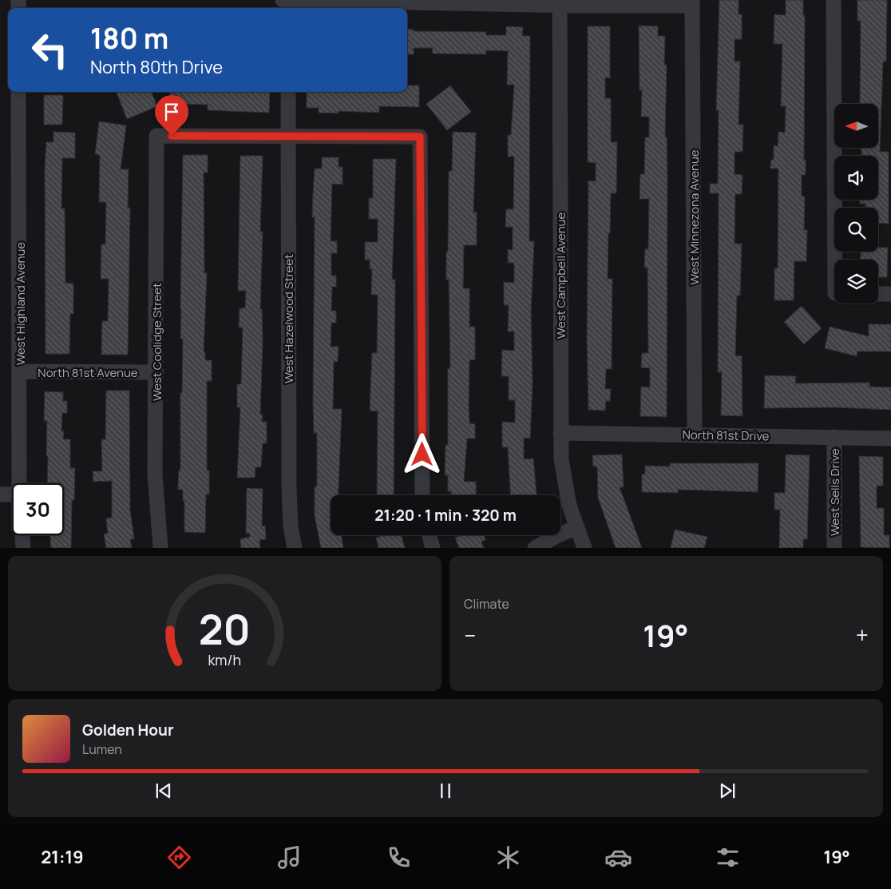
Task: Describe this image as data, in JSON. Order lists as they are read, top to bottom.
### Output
{
  "streets": {
    "street": [
      "West Minnezona Avenue",
      "West Campbell Avenue",
      "West Highland Avenue",
      "West Hazelwood Street",
      "West Coolidge Street",
      "North 81st Avenue",
      "North 81st Drive",
      "West Sells Drive"
    ]
  },
  "crossings": [
    ["West Minnezona Avenue", "North 81st Drive"],
    ["West Campbell Avenue", "North 81st Drive"],
    ["West Highland Avenue", "North 81st Avenue"],
    ["West Hazelwood Street", "West Coolidge Street"],
    ["West Coolidge Street", "North 81st Avenue"],
    ["North 81st Drive", "West Sells Drive"]
  ],
  "north": "left",
  "page": {
    "turn": ["180 m", "North 80th Drive"],
    "limit": "30",
    "trip": "21:20 · 1 min · 320 m",
    "tile": "Climate",
    "heat": ["−", "19°", "+"],
    "song": ["Golden Hour", "Lumen"],
    "tabs": ["21:19", "19°"],
    "gauge": ["20", "km/h"]
  }
}
